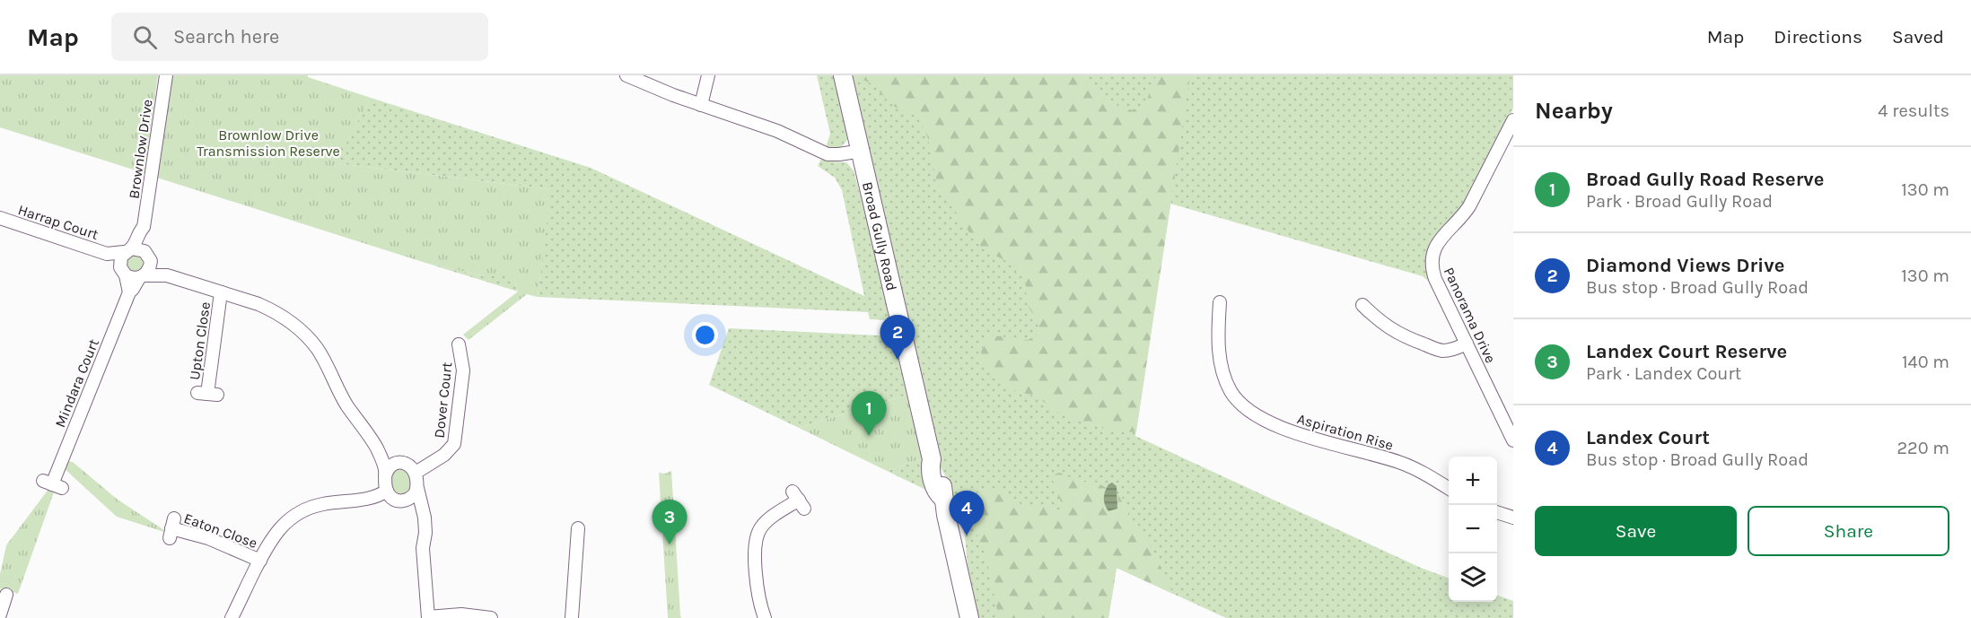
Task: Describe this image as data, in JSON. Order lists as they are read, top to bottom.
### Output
{
  "streets": {
    "street": [
      "Brownlow Drive",
      "Harrap Court",
      "Broad Gully Road",
      "Panorama Drive",
      "Upton Close",
      "Mindara Court",
      "Dover Court",
      "Aspiration Rise",
      "Eaton Close"
    ]
  },
  "crossings": [
    ["Brownlow Drive", "Harrap Court"],
    ["Brownlow Drive", "Mindara Court"],
    ["Harrap Court", "Mindara Court"]
  ],
  "parks": ["Brownlow Drive Transmission Reserve"],
  "page": {
    "header": "Map",
    "search": "Search here",
    "nav": ["Map", "Directions", "Saved"],
    "heading": ["Nearby", "4 results"],
    "list": [
      {
        "mark": "1",
        "name": "Broad Gully Road Reserve",
        "note": "Park · Broad Gully Road",
        "value": "130 m"
      },
      {
        "mark": "2",
        "name": "Diamond Views Drive",
        "note": "Bus stop · Broad Gully Road",
        "value": "130 m"
      },
      {
        "mark": "3",
        "name": "Landex Court Reserve",
        "note": "Park · Landex Court",
        "value": "140 m"
      },
      {
        "mark": "4",
        "name": "Landex Court",
        "note": "Bus stop · Broad Gully Road",
        "value": "220 m"
      }
    ],
    "pins": [
      "2",
      "1",
      "4",
      "3"
    ],
    "map_buttons": ["+", "−"],
    "buttons": ["Save", "Share"]
  }
}
